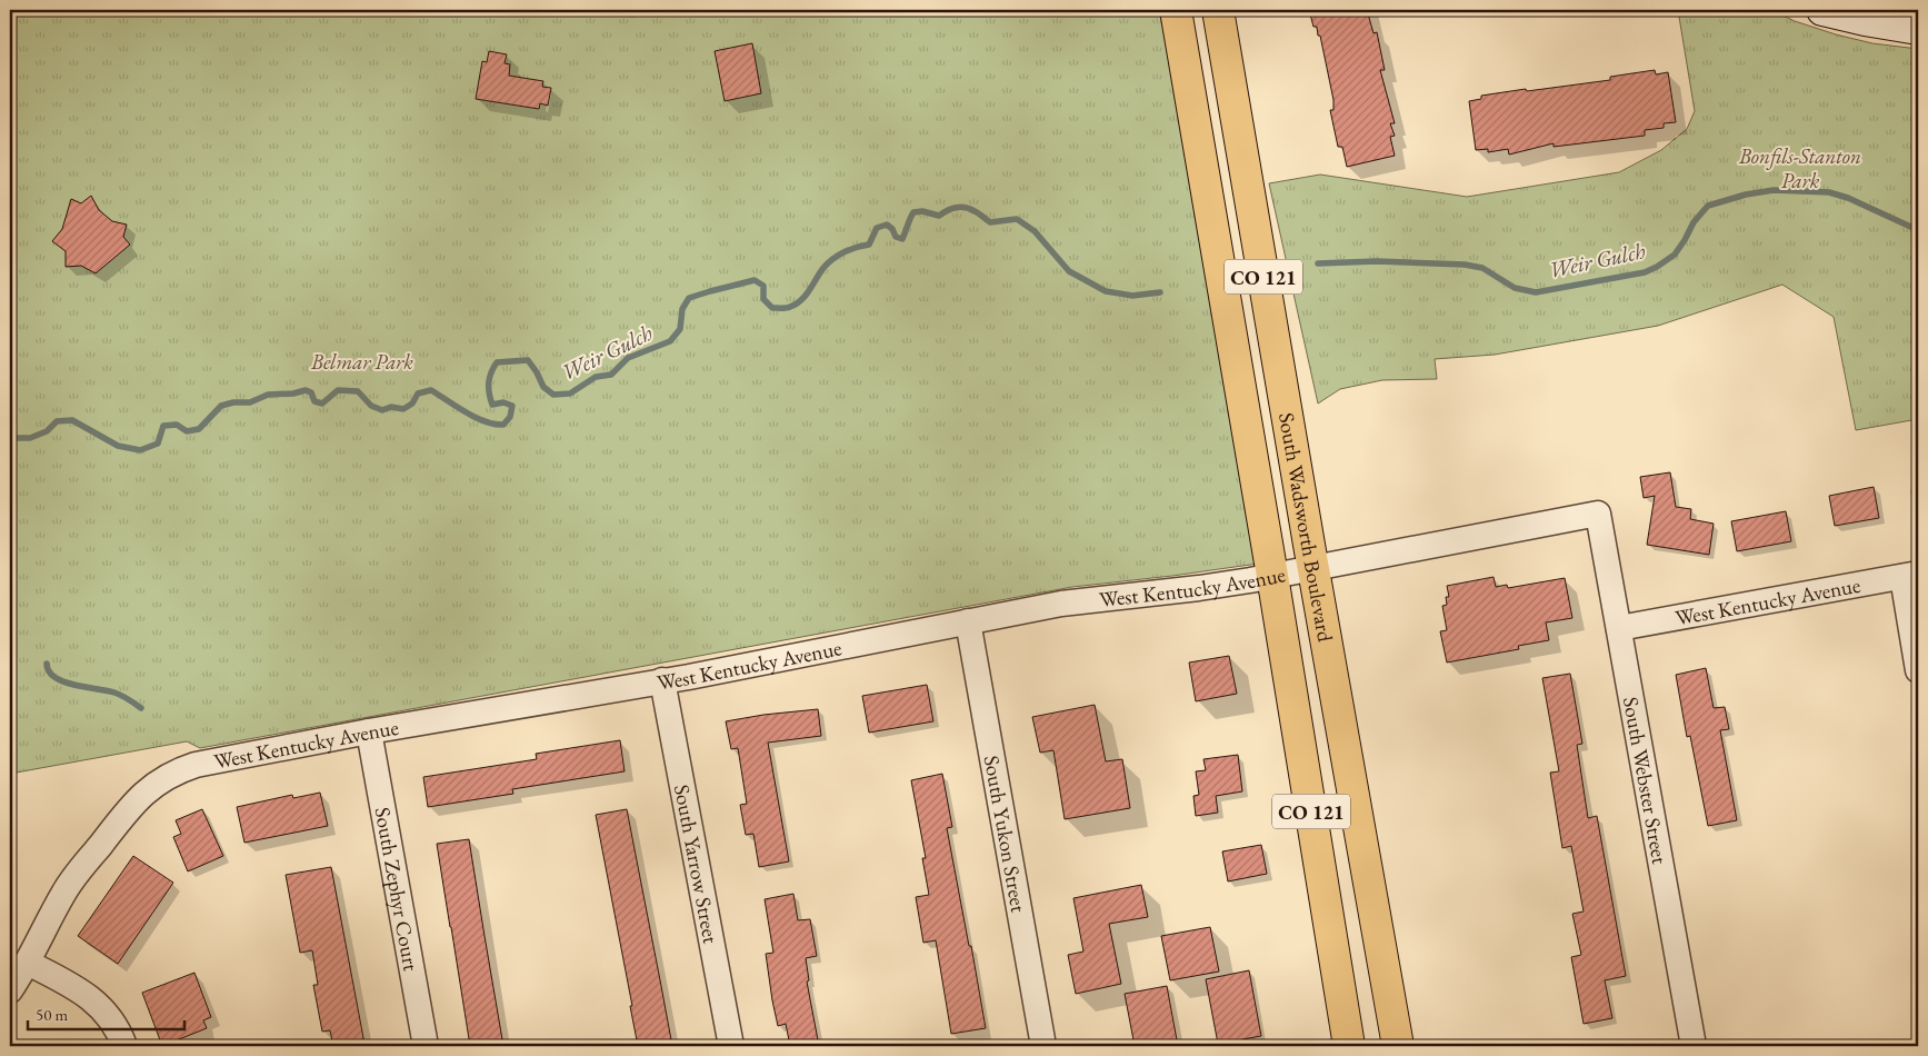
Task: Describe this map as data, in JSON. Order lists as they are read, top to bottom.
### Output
{
  "streets": {
    "main road": ["CO 121", "South Wadsworth Boulevard"],
    "street": [
      "West Kentucky Avenue",
      "South Webster Street",
      "South Yukon Street",
      "South Yarrow Street",
      "South Zephyr Court"
    ]
  },
  "crossings": [
    ["South Wadsworth Boulevard", "West Kentucky Avenue"],
    ["West Kentucky Avenue", "South Webster Street"],
    ["West Kentucky Avenue", "South Yukon Street"],
    ["West Kentucky Avenue", "South Yarrow Street"],
    ["West Kentucky Avenue", "South Zephyr Court"]
  ],
  "water": ["Weir Gulch"],
  "parks": ["Bonfils-Stanton Park", "Belmar Park"],
  "scale_bar": "50 m"
}
